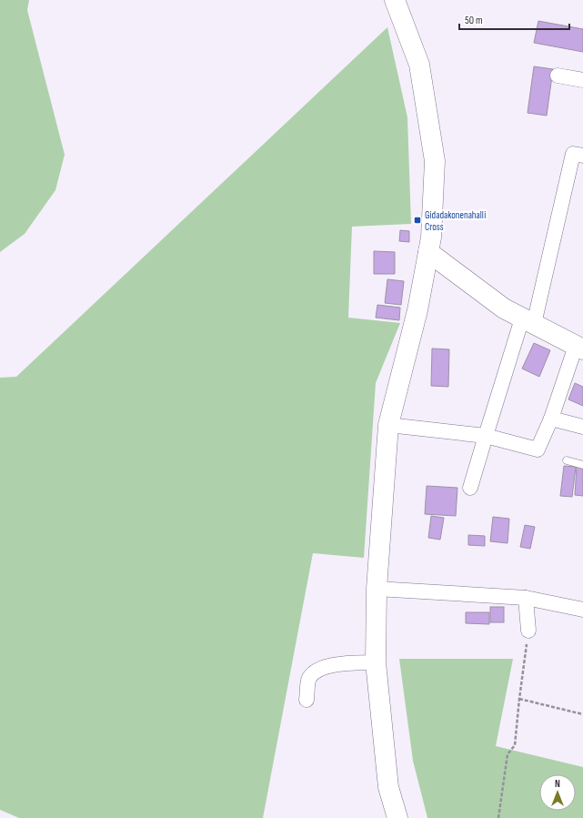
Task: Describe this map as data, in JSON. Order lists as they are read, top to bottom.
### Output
{
  "places": {
    "transit": ["Gidadakonenahalli Cross"]
  },
  "scale_bar": "50 m",
  "north": "top"
}
